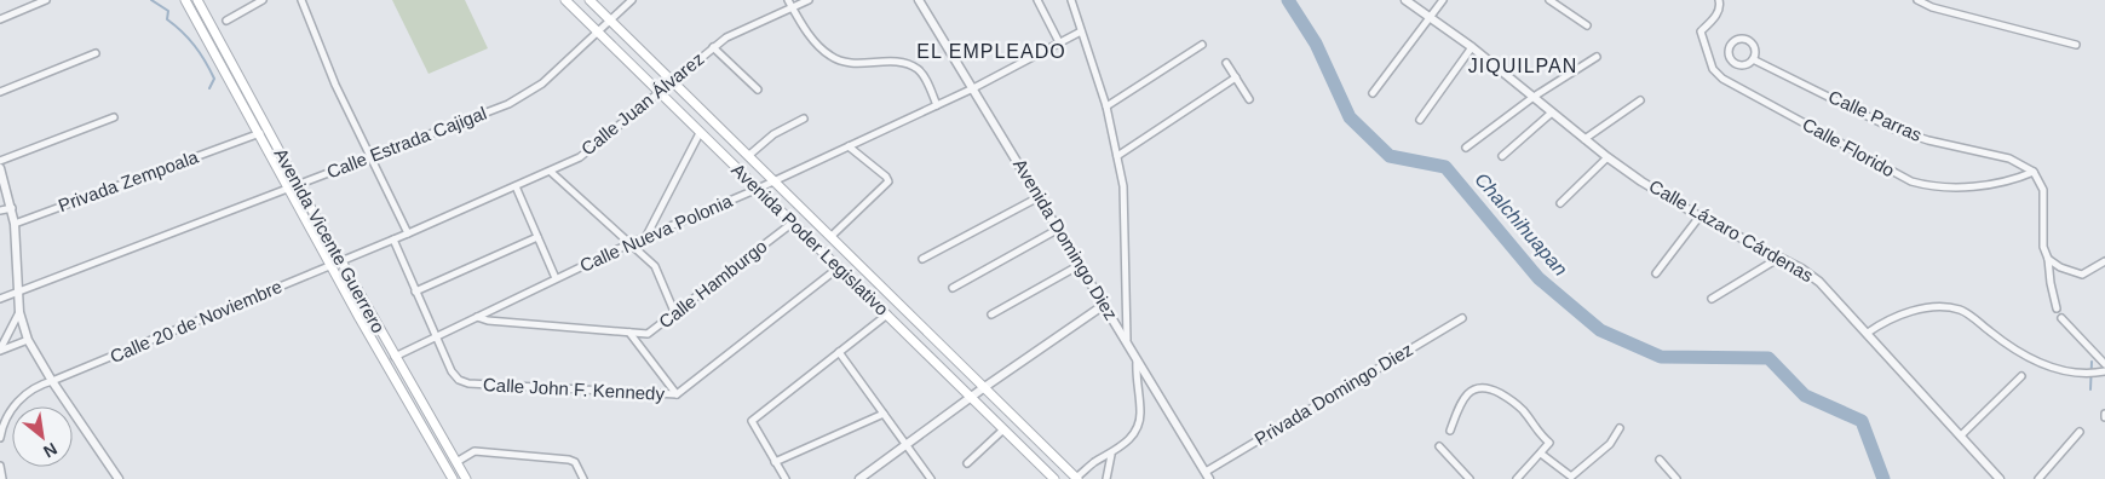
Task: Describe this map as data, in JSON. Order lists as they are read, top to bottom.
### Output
{
  "streets": {
    "main road": ["Avenida Poder Legislativo", "Avenida Vicente Guerrero"],
    "street": [
      "Calle Juan Álvarez",
      "Calle Parras",
      "Calle Estrada Cajigal",
      "Calle Florido",
      "Privada Zempoala",
      "Calle Lázaro Cárdenas",
      "Calle Nueva Polonia",
      "Avenida Domingo Diez",
      "Calle Hamburgo",
      "Calle 20 de Noviembre",
      "Calle John F. Kennedy",
      "Privada Domingo Diez"
    ]
  },
  "crossings": [
    ["Calle Juan Álvarez", "Avenida Poder Legislativo"],
    ["Calle Juan Álvarez", "Avenida Vicente Guerrero"],
    ["Calle Juan Álvarez", "Calle 20 de Noviembre"],
    ["Calle Juan Álvarez", "Calle John F. Kennedy"],
    ["Calle Parras", "Calle Florido"],
    ["Calle Estrada Cajigal", "Avenida Poder Legislativo"],
    ["Calle Estrada Cajigal", "Avenida Vicente Guerrero"],
    ["Privada Zempoala", "Avenida Vicente Guerrero"],
    ["Calle Nueva Polonia", "Avenida Poder Legislativo"],
    ["Calle Nueva Polonia", "Avenida Domingo Diez"],
    ["Calle Nueva Polonia", "Avenida Vicente Guerrero"],
    ["Calle Nueva Polonia", "Calle Hamburgo"],
    ["Calle Nueva Polonia", "Calle John F. Kennedy"],
    ["Avenida Poder Legislativo", "Calle Hamburgo"],
    ["Avenida Poder Legislativo", "Calle John F. Kennedy"],
    ["Avenida Domingo Diez", "Privada Domingo Diez"],
    ["Avenida Vicente Guerrero", "Calle 20 de Noviembre"]
  ],
  "districts": ["EL EMPLEADO", "JIQUILPAN"],
  "water": ["Chalchihuapan"],
  "north": "bottom right"
}
